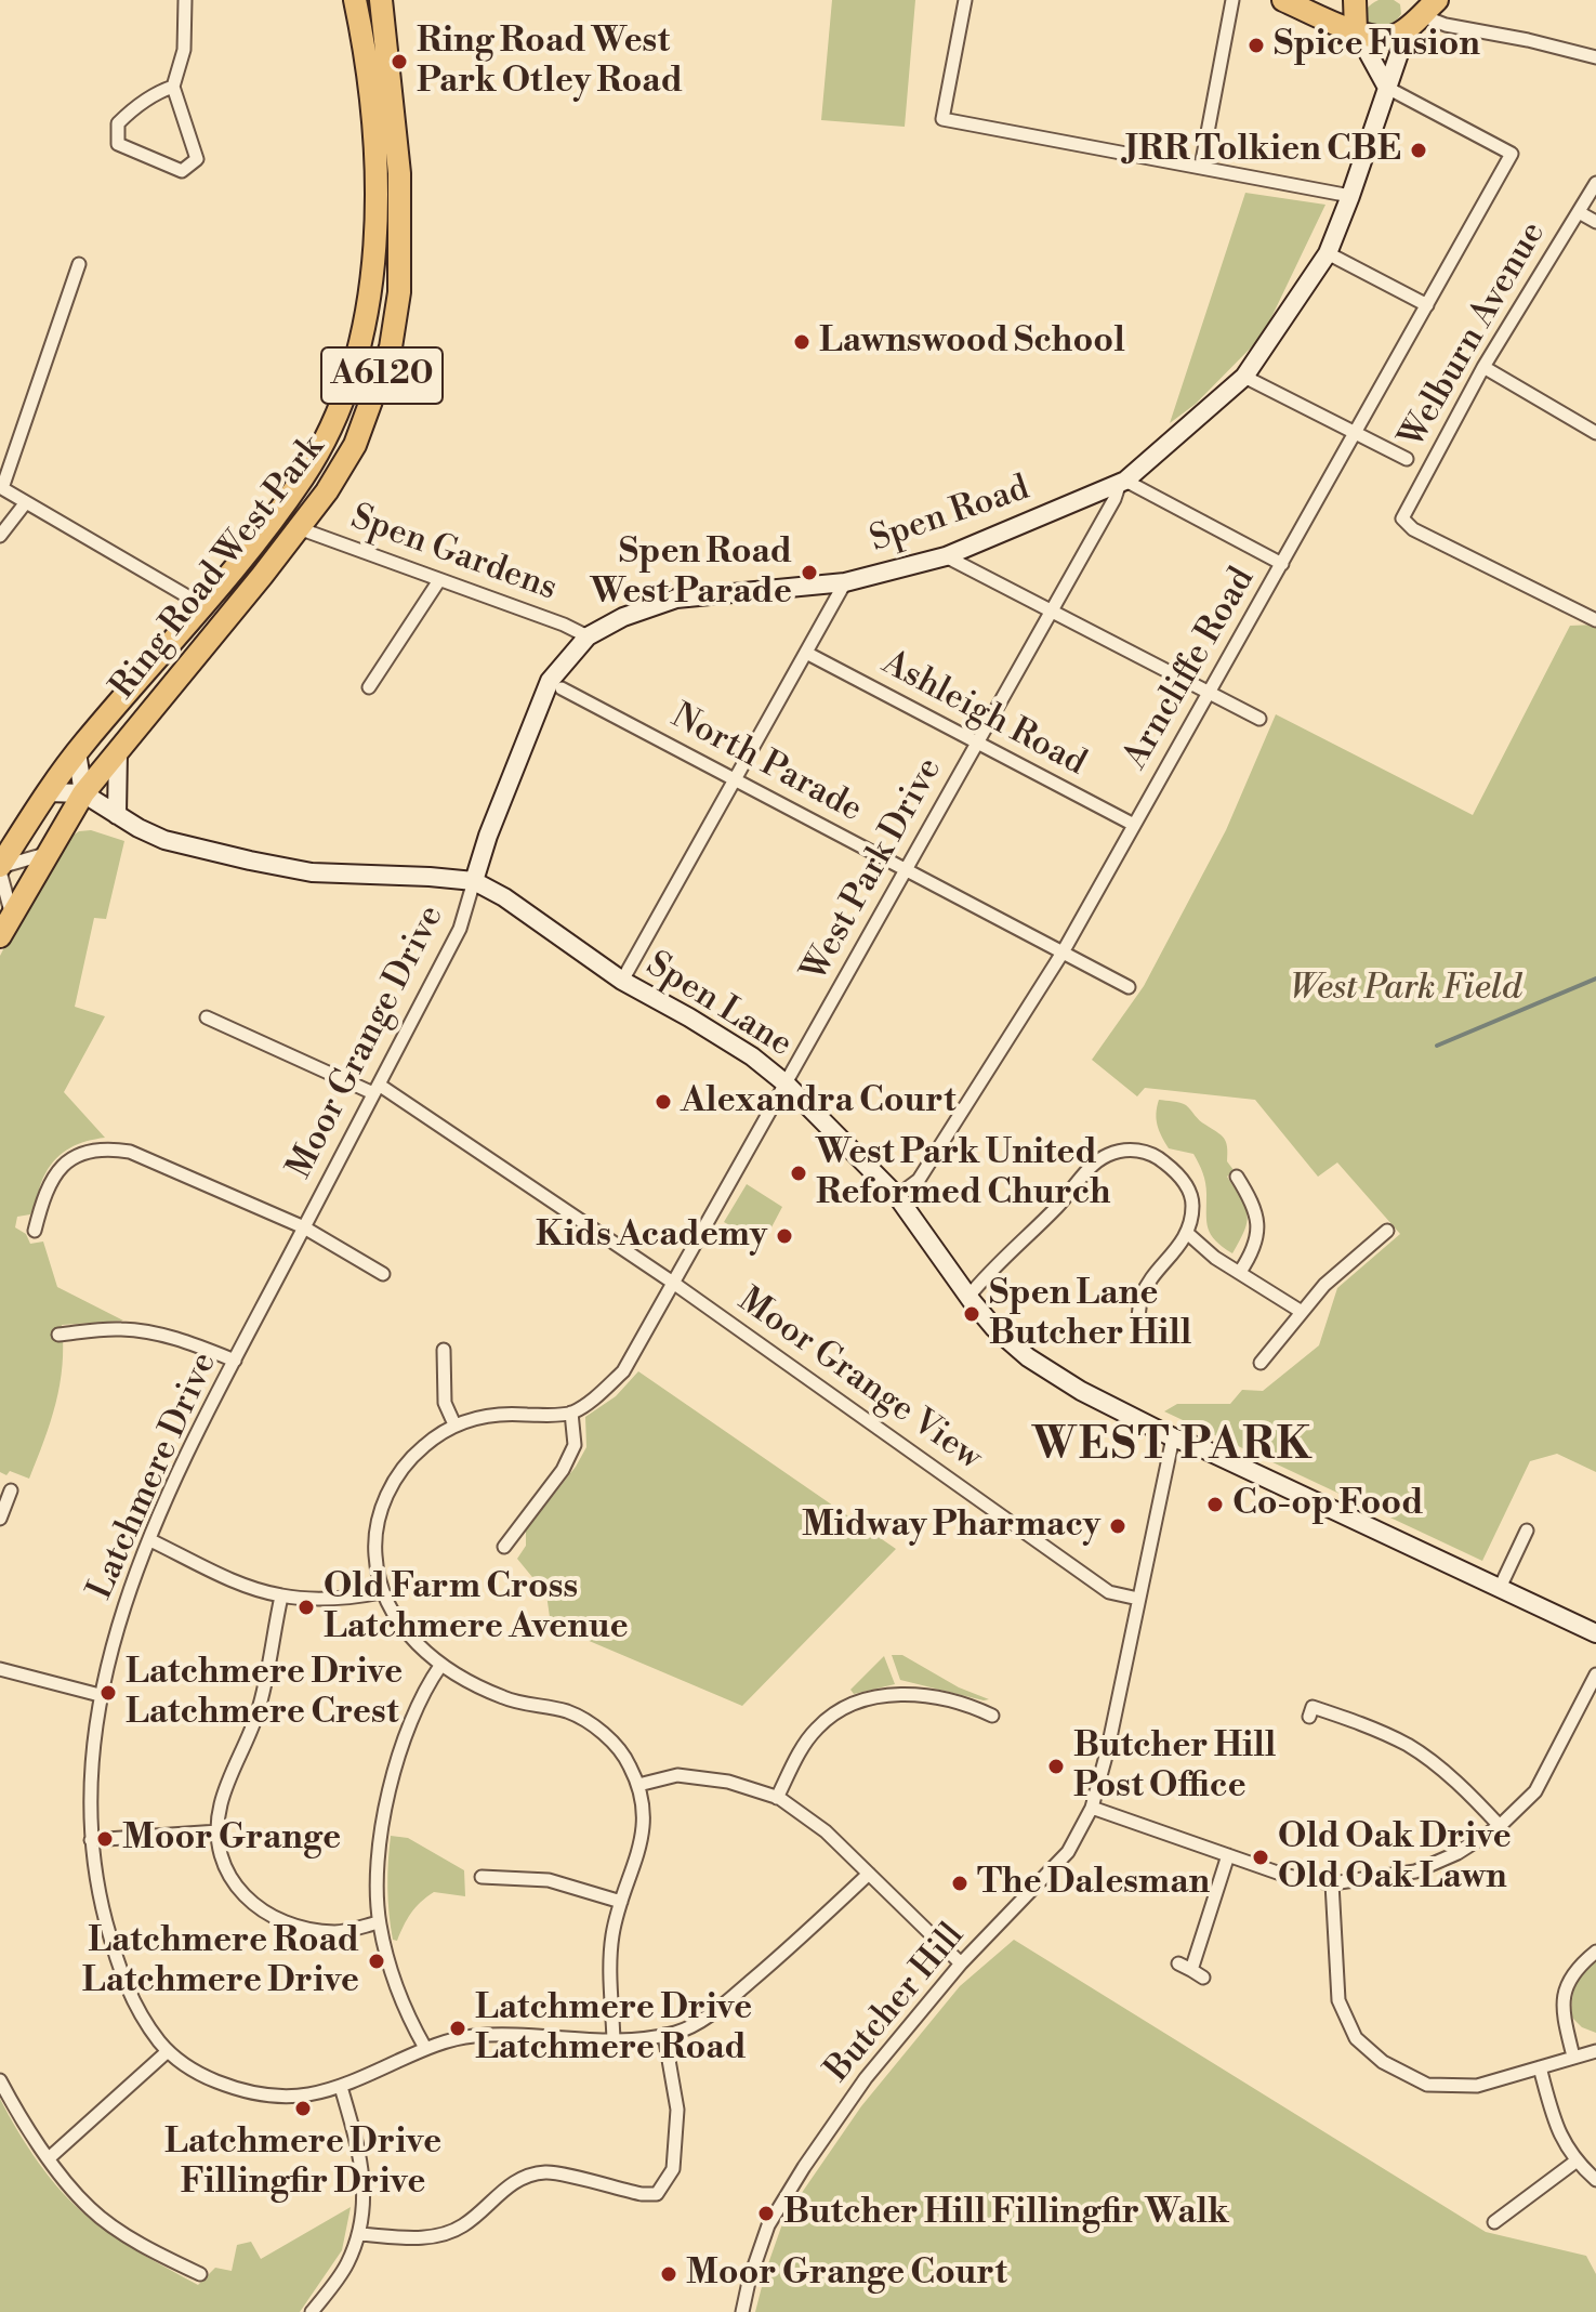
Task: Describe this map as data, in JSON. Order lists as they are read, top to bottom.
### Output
{
  "streets": {
    "highway": ["A6120", "Ring Road West Park"],
    "street": [
      "Welburn Avenue",
      "Spen Road",
      "Spen Gardens",
      "Arncliffe Road",
      "Ashleigh Road",
      "North Parade",
      "West Park Drive",
      "Spen Lane",
      "Moor Grange Drive",
      "Moor Grange View",
      "Latchmere Drive",
      "Butcher Hill"
    ]
  },
  "crossings": [
    ["Spen Road", "Spen Gardens"],
    ["Spen Road", "Arncliffe Road"],
    ["Spen Road", "West Park Drive"],
    ["Spen Road", "Spen Lane"],
    ["Spen Road", "Moor Grange Drive"],
    ["Spen Gardens", "Ring Road West Park"],
    ["Ring Road West Park", "Spen Lane"],
    ["Arncliffe Road", "Ashleigh Road"],
    ["Arncliffe Road", "North Parade"],
    ["Arncliffe Road", "Spen Lane"],
    ["Ashleigh Road", "West Park Drive"],
    ["North Parade", "West Park Drive"],
    ["West Park Drive", "Spen Lane"],
    ["West Park Drive", "Moor Grange View"],
    ["Spen Lane", "Moor Grange Drive"],
    ["Spen Lane", "Butcher Hill"],
    ["Moor Grange Drive", "Moor Grange View"],
    ["Moor Grange Drive", "Latchmere Drive"],
    ["Moor Grange View", "Butcher Hill"]
  ],
  "districts": ["WEST PARK"],
  "parks": ["West Park Field"],
  "places": [
    "Spice Fusion",
    "Ring Road West Park Otley Road",
    "JRR Tolkien CBE",
    "Lawnswood School",
    "Spen Road West Parade",
    "Alexandra Court",
    "West Park United Reformed Church",
    "Kids Academy",
    "Spen Lane Butcher Hill",
    "Co-op Food",
    "Midway Pharmacy",
    "Old Farm Cross Latchmere Avenue",
    "Latchmere Drive Latchmere Crest",
    "Butcher Hill Post Office",
    "Moor Grange",
    "Old Oak Drive Old Oak Lawn",
    "The Dalesman",
    "Latchmere Road Latchmere Drive",
    "Latchmere Drive Latchmere Road",
    "Latchmere Drive Fillingfir Drive",
    "Butcher Hill Fillingfir Walk",
    "Moor Grange Court"
  ]
}
